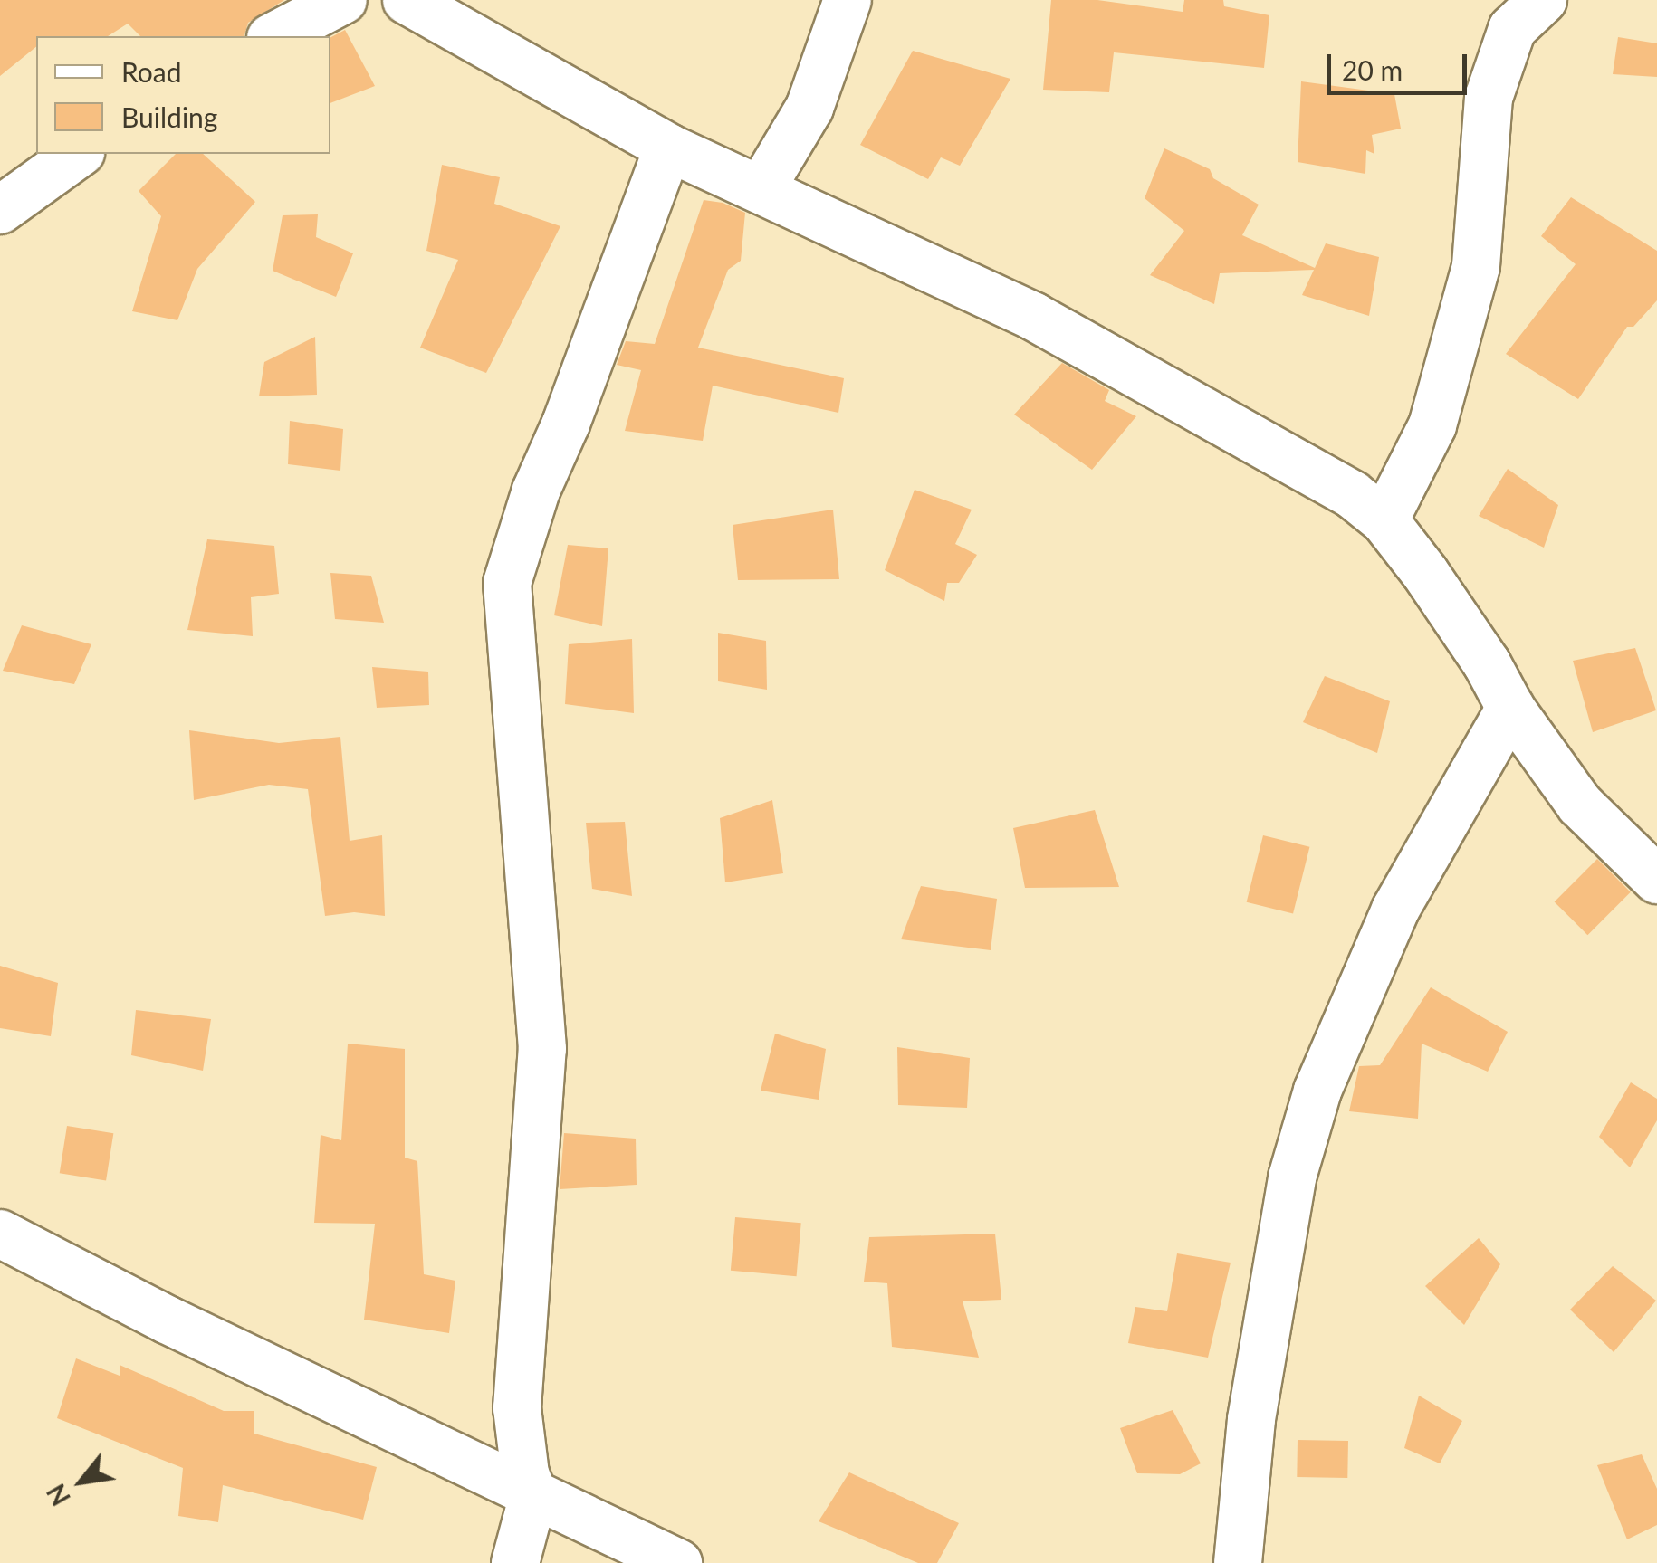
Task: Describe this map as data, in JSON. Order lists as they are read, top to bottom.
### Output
{
  "legend": ["Road", "Building"],
  "scale_bar": "20 m",
  "north": "bottom left"
}
